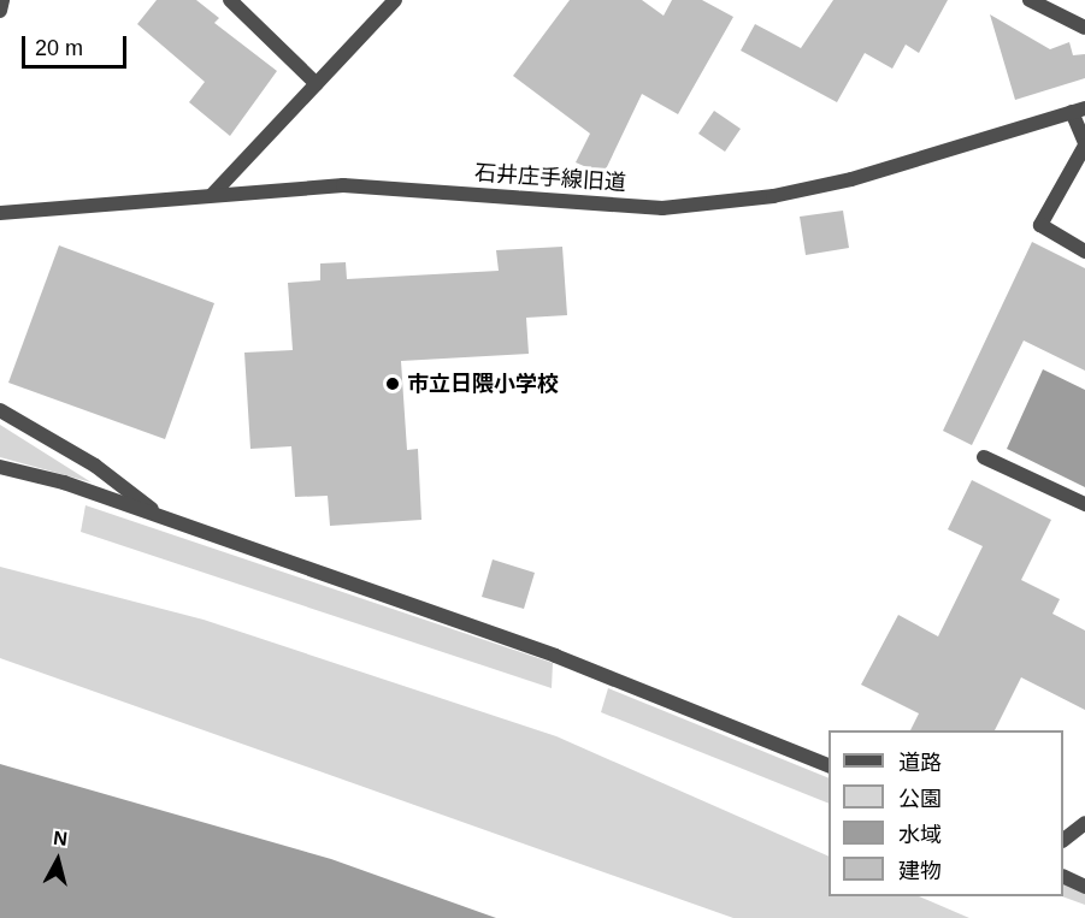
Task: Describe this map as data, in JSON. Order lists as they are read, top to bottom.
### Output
{
  "streets": {
    "street": ["石井庄手線旧道"]
  },
  "places": ["市立日隈小学校"],
  "legend": [
    "道路",
    "公園",
    "水域",
    "建物"
  ],
  "scale_bar": "20 m",
  "north": "top"
}
